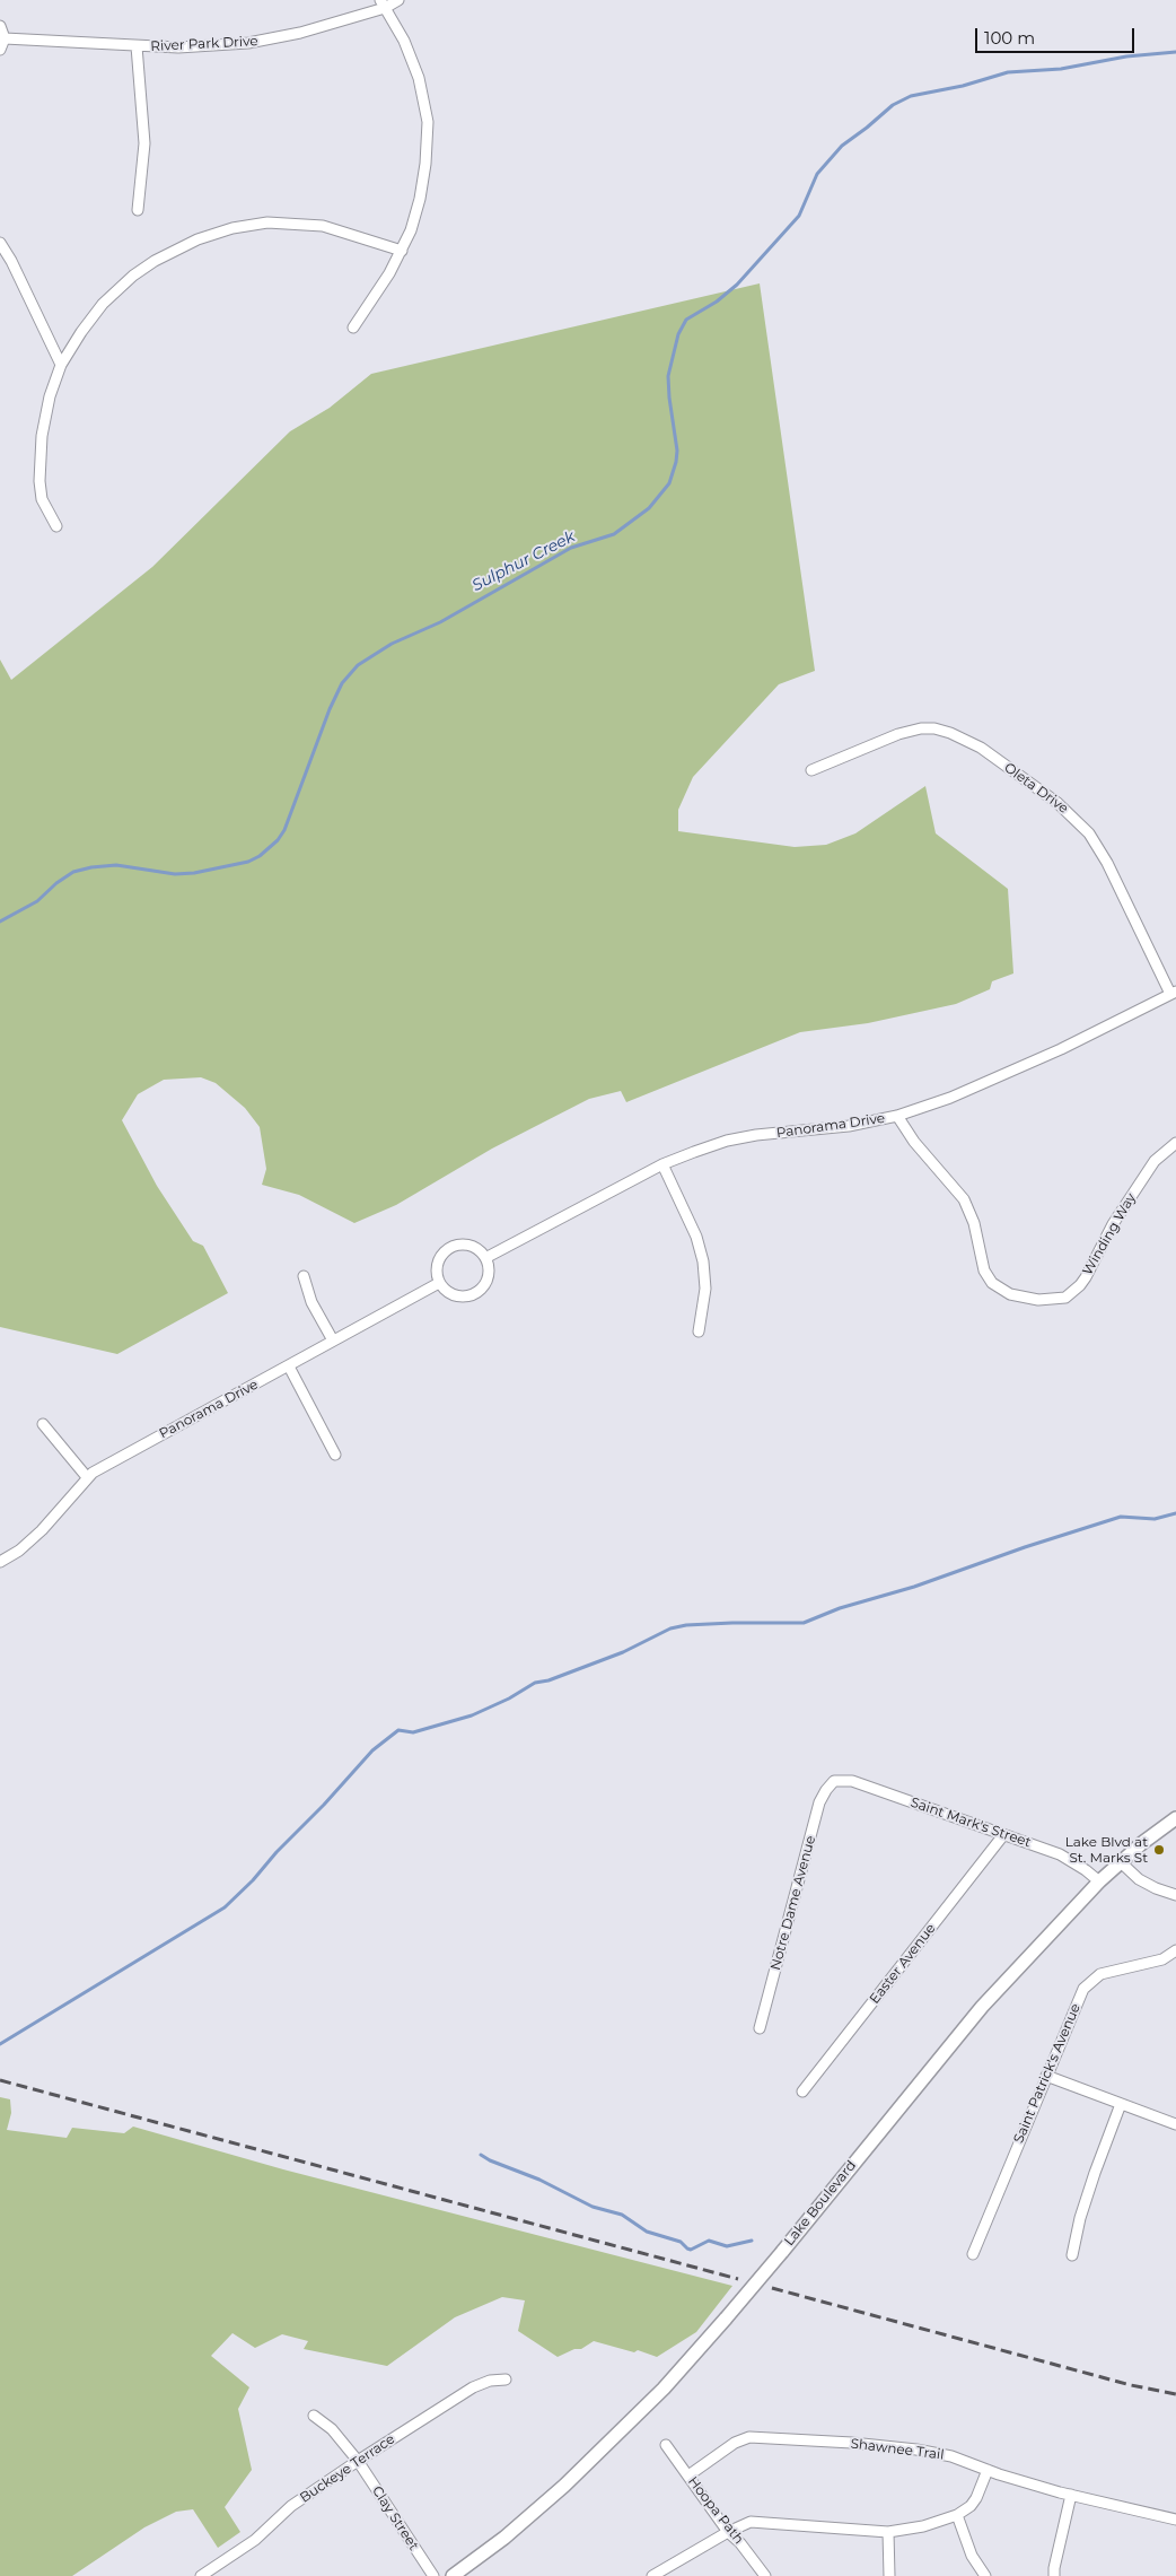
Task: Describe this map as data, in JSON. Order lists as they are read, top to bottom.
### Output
{
  "streets": {
    "main road": ["Lake Boulevard"],
    "street": [
      "River Park Drive",
      "Oleta Drive",
      "Panorama Drive",
      "Winding Way",
      "Saint Mark's Street",
      "Notre Dame Avenue",
      "Easter Avenue",
      "Saint Patrick's Avenue",
      "Shawnee Trail",
      "Buckeye Terrace",
      "Hoopa Path",
      "Clay Street"
    ]
  },
  "crossings": [
    ["Oleta Drive", "Panorama Drive"],
    ["Panorama Drive", "Winding Way"],
    ["Saint Mark's Street", "Notre Dame Avenue"],
    ["Saint Mark's Street", "Easter Avenue"],
    ["Saint Mark's Street", "Lake Boulevard"],
    ["Shawnee Trail", "Hoopa Path"],
    ["Buckeye Terrace", "Clay Street"]
  ],
  "water": ["Sulphur Creek"],
  "places": ["Lake Blvd at St. Marks St"],
  "scale_bar": "100 m"
}
